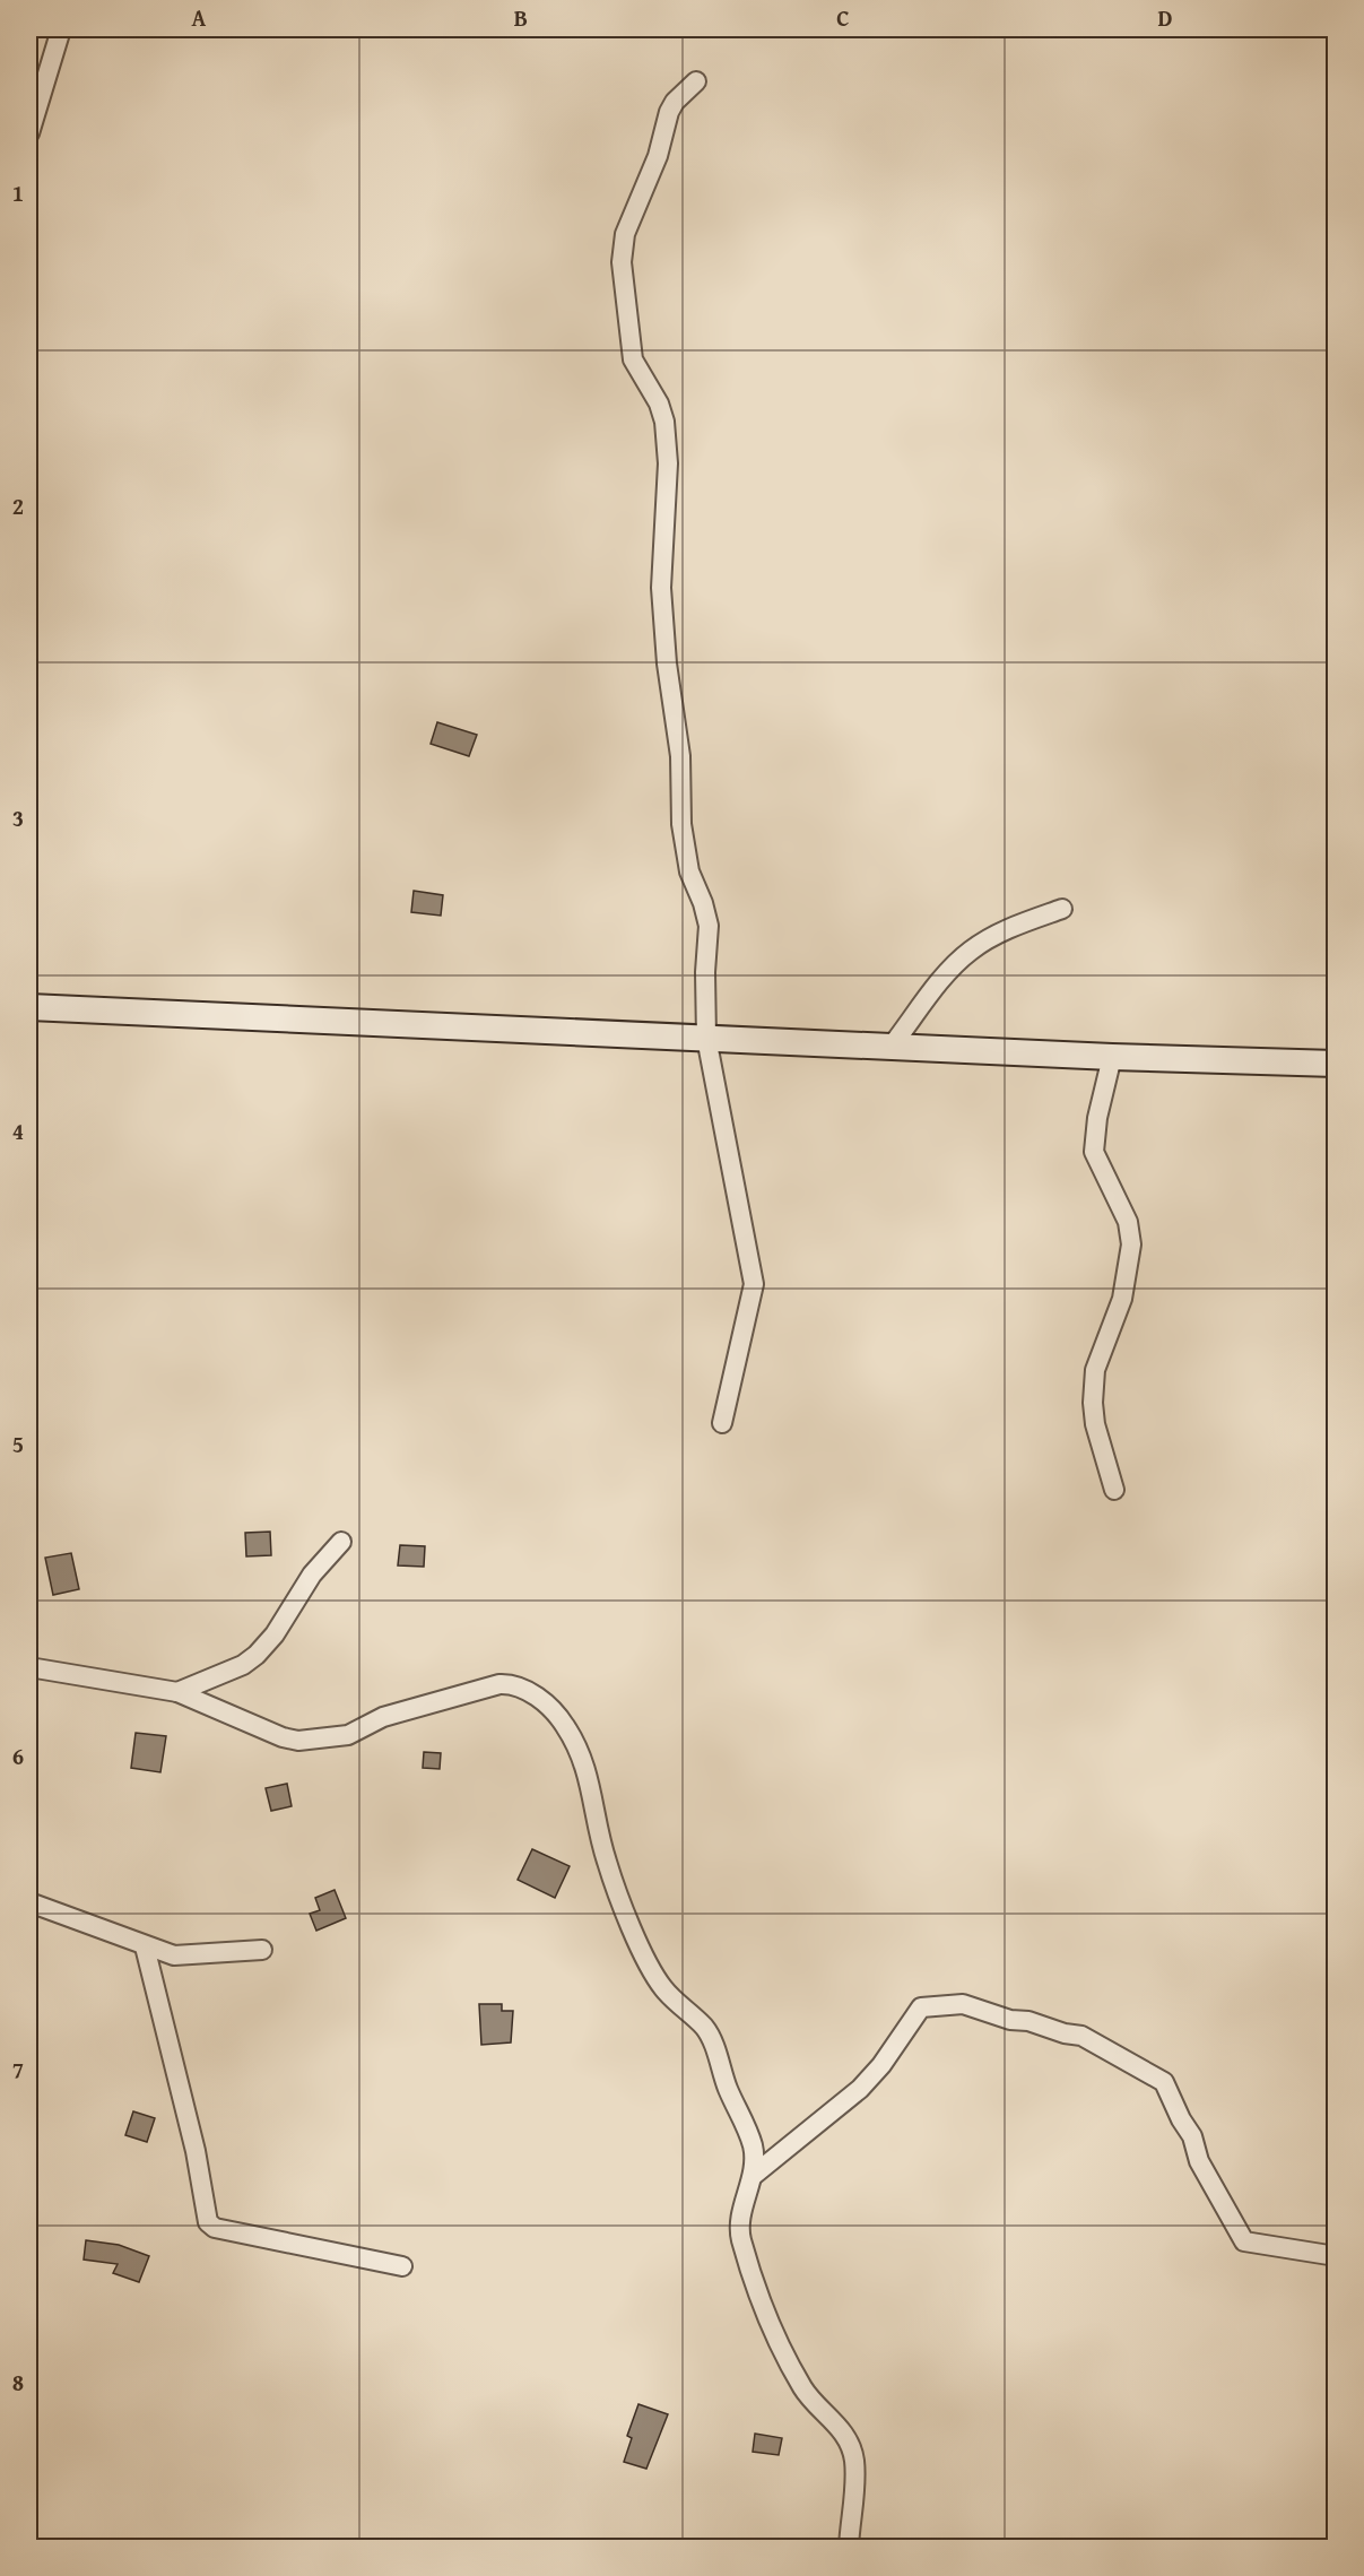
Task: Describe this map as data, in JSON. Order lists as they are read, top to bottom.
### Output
{
  "grid": {
    "columns": [
      "A",
      "B",
      "C",
      "D"
    ],
    "rows": [
      "1",
      "2",
      "3",
      "4",
      "5",
      "6",
      "7",
      "8"
    ]
  }
}
